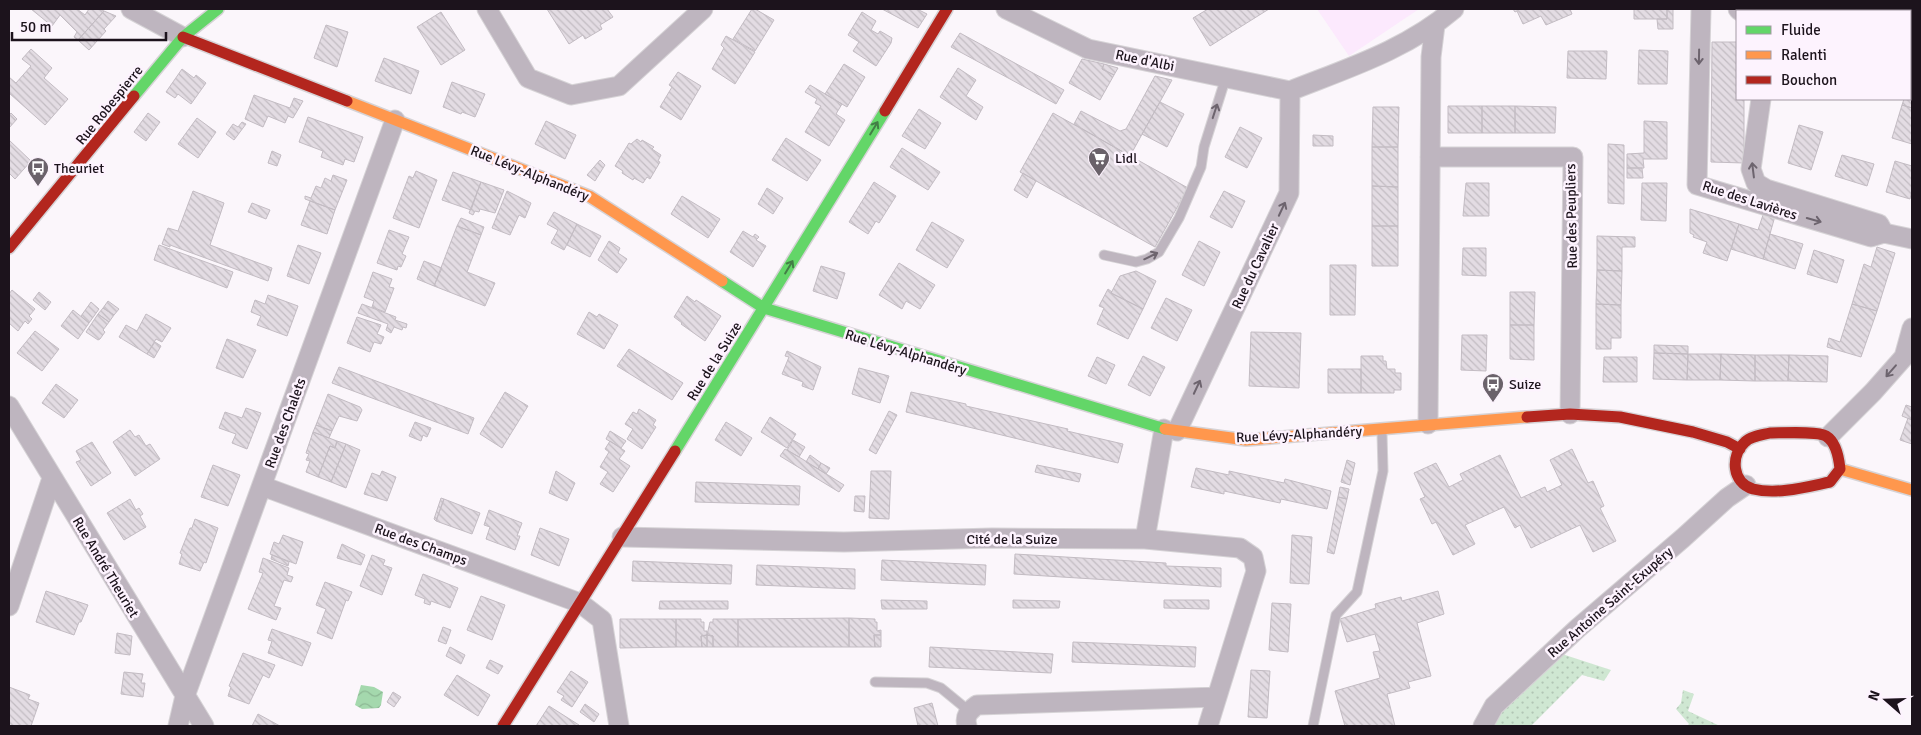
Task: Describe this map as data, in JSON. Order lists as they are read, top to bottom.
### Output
{
  "streets": {
    "street": [
      "Rue d'Albi",
      "Rue Robespierre",
      "Rue Lévy-Alphandéry",
      "Rue des Lavières",
      "Rue des Peupliers",
      "Rue du Cavalier",
      "Rue de la Suize",
      "Rue des Chalets",
      "Cité de la Suize",
      "Rue des Champs",
      "Rue André Theuriet",
      "Rue Antoine Saint-Exupéry"
    ]
  },
  "crossings": [
    ["Rue d'Albi", "Rue du Cavalier"],
    ["Rue Robespierre", "Rue Lévy-Alphandéry"],
    ["Rue Lévy-Alphandéry", "Rue des Peupliers"],
    ["Rue Lévy-Alphandéry", "Rue du Cavalier"],
    ["Rue Lévy-Alphandéry", "Rue de la Suize"],
    ["Rue Lévy-Alphandéry", "Rue des Chalets"],
    ["Rue du Cavalier", "Cité de la Suize"],
    ["Rue de la Suize", "Cité de la Suize"],
    ["Rue de la Suize", "Rue des Champs"],
    ["Rue des Chalets", "Rue des Champs"],
    ["Rue des Chalets", "Rue André Theuriet"]
  ],
  "one_way": ["Rue de la Suize"],
  "places": {
    "supermarket": ["Lidl"],
    "bus stop": ["Theuriet", "Suize"]
  },
  "legend": ["Fluide", "Ralenti", "Bouchon"],
  "scale_bar": "50 m",
  "north": "left"
}
